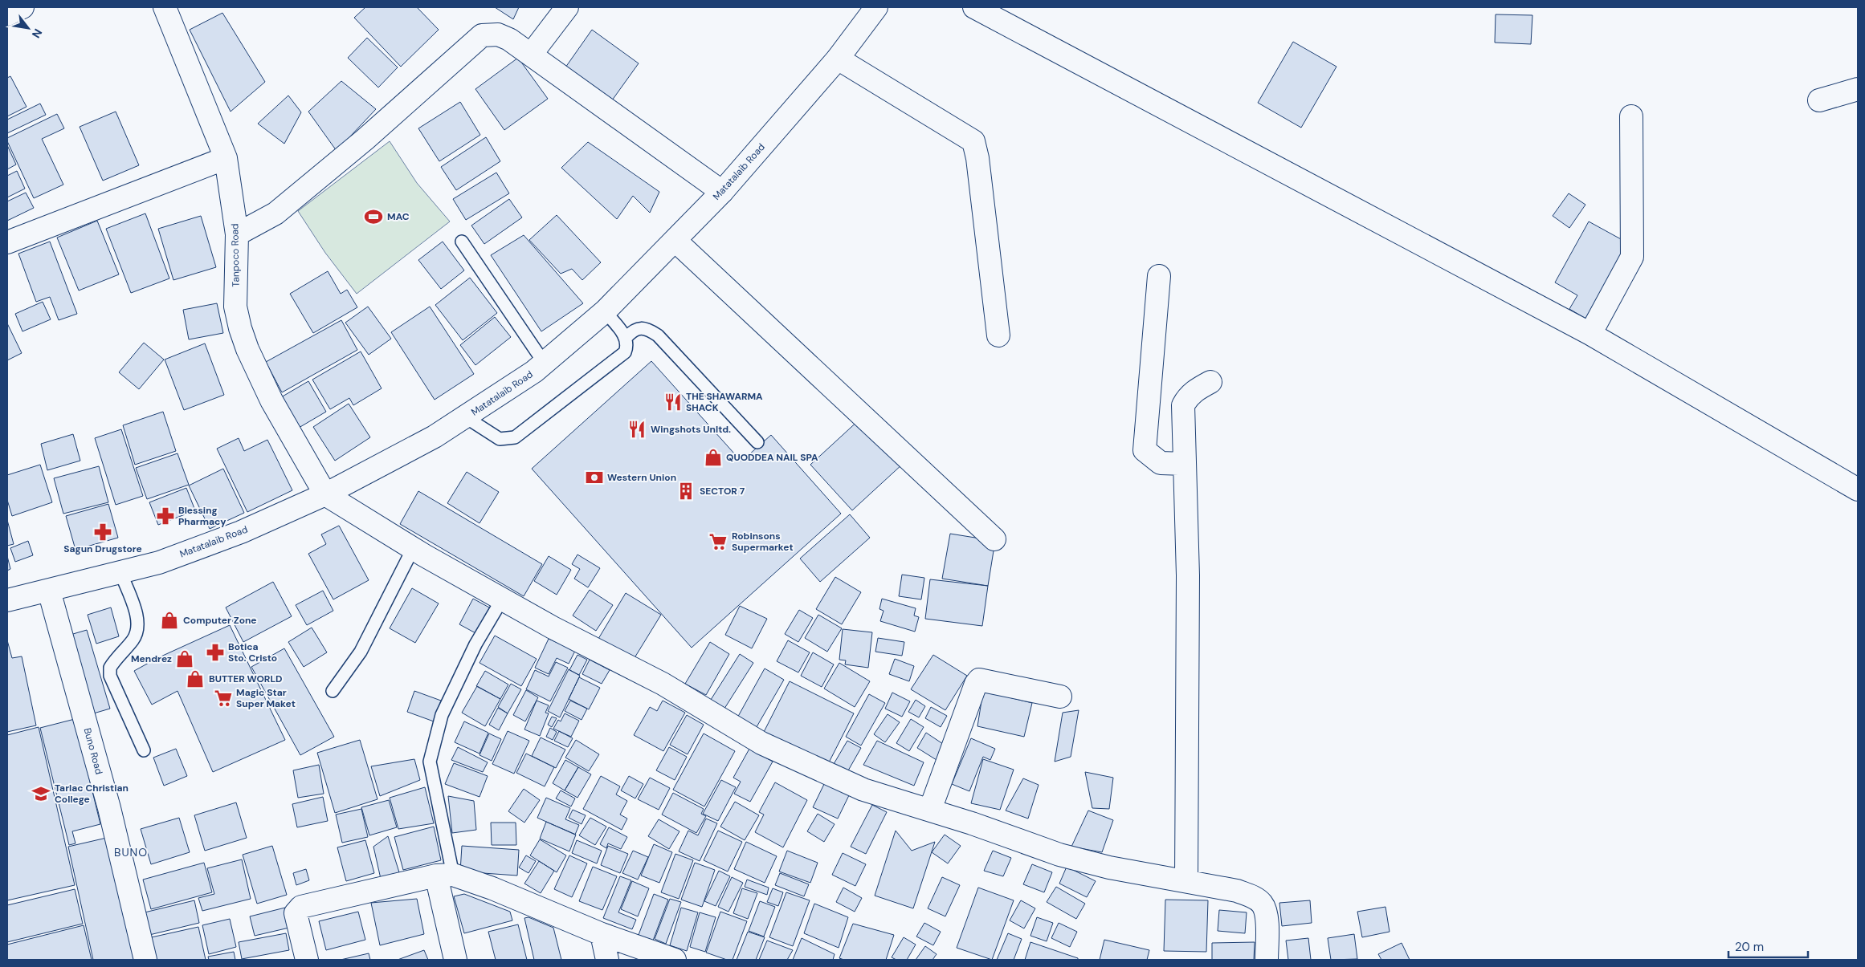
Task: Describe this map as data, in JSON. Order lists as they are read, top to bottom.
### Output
{
  "streets": {
    "street": ["Matatalaib Road", "Tanpoco Road", "Buno Road"]
  },
  "crossings": [
    ["Matatalaib Road", "Tanpoco Road"],
    ["Matatalaib Road", "Buno Road"]
  ],
  "districts": ["BUNO"],
  "places": {
    "sports": ["MAC"],
    "restaurant": ["THE SHAWARMA SHACK", "Wingshots Unltd."],
    "shop": [
      "QUODDEA NAIL SPA",
      "Computer Zone",
      "Mendrez",
      "BUTTER WORLD"
    ],
    "bank": ["Western Union"],
    "building": ["SECTOR 7"],
    "pharmacy": ["Blessing Pharmacy", "Sagun Drugstore", "Botica Sto. Cristo"],
    "supermarket": ["Robinsons Supermarket", "Magic Star Super Maket"],
    "school or university": ["Tarlac Christian College"]
  },
  "scale_bar": "20 m",
  "north": "bottom right"
}
